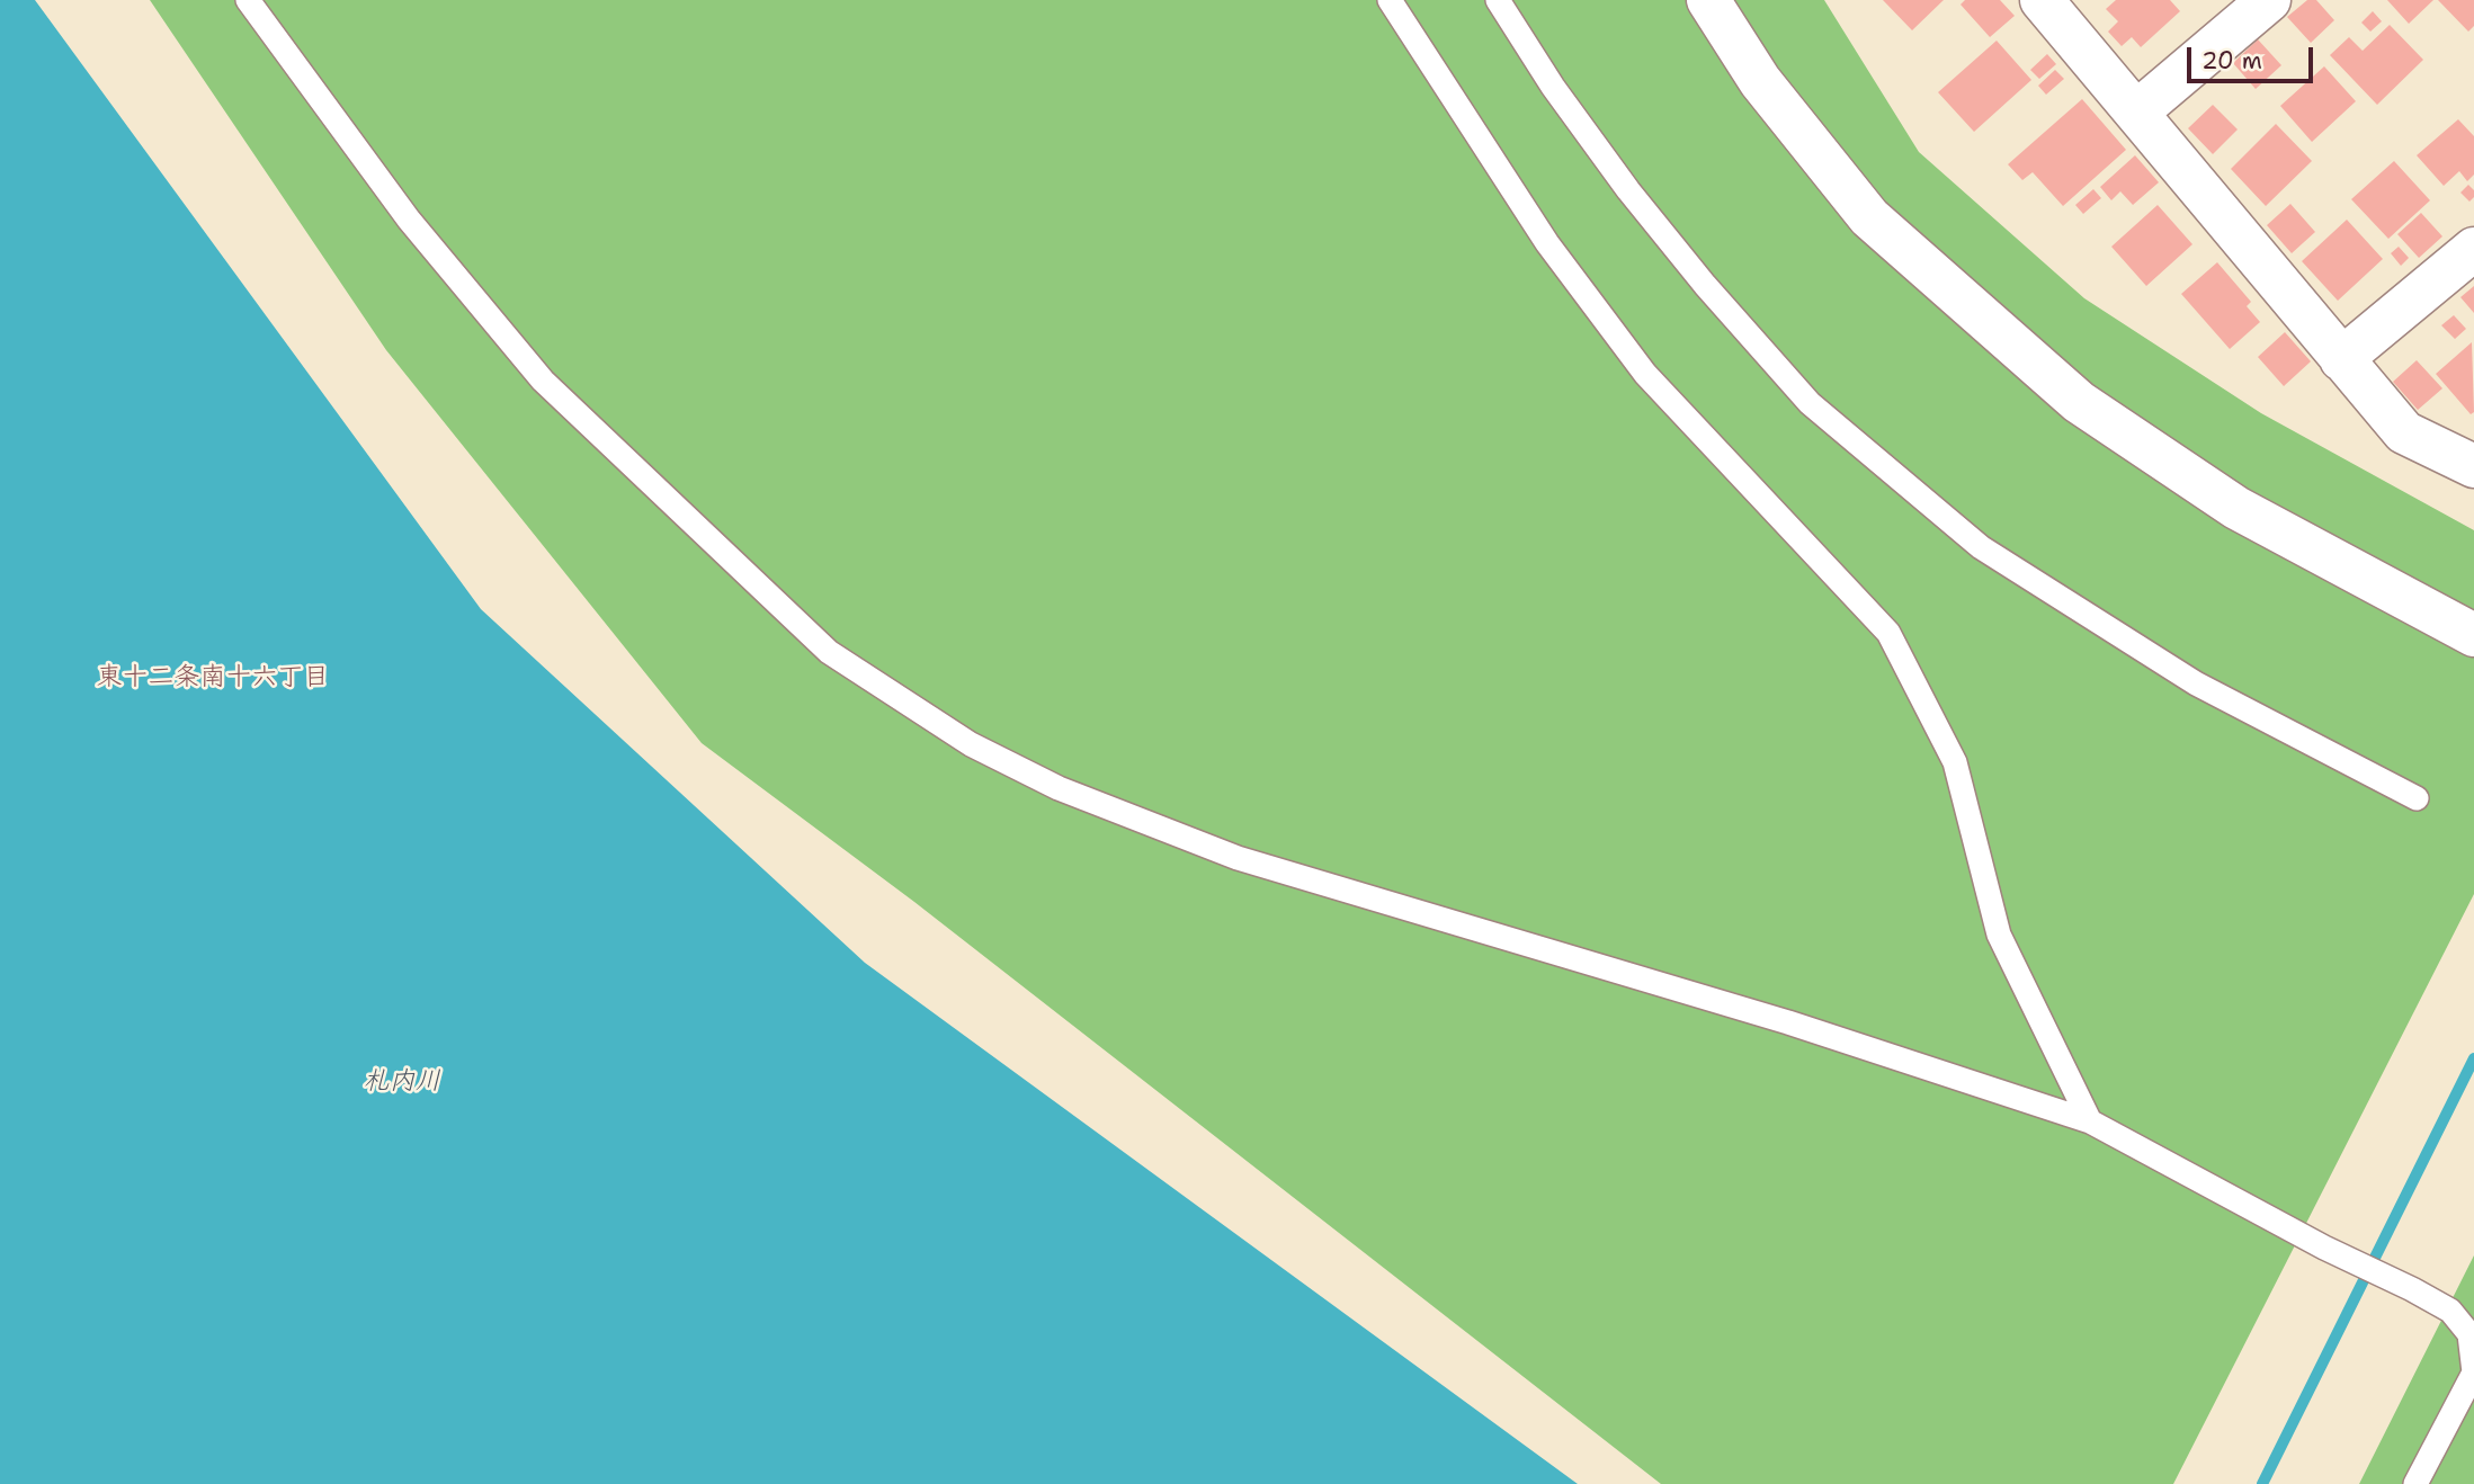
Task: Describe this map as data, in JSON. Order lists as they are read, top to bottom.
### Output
{
  "districts": ["東十二条南十六丁目"],
  "water": ["札内川"],
  "scale_bar": "20 m"
}
